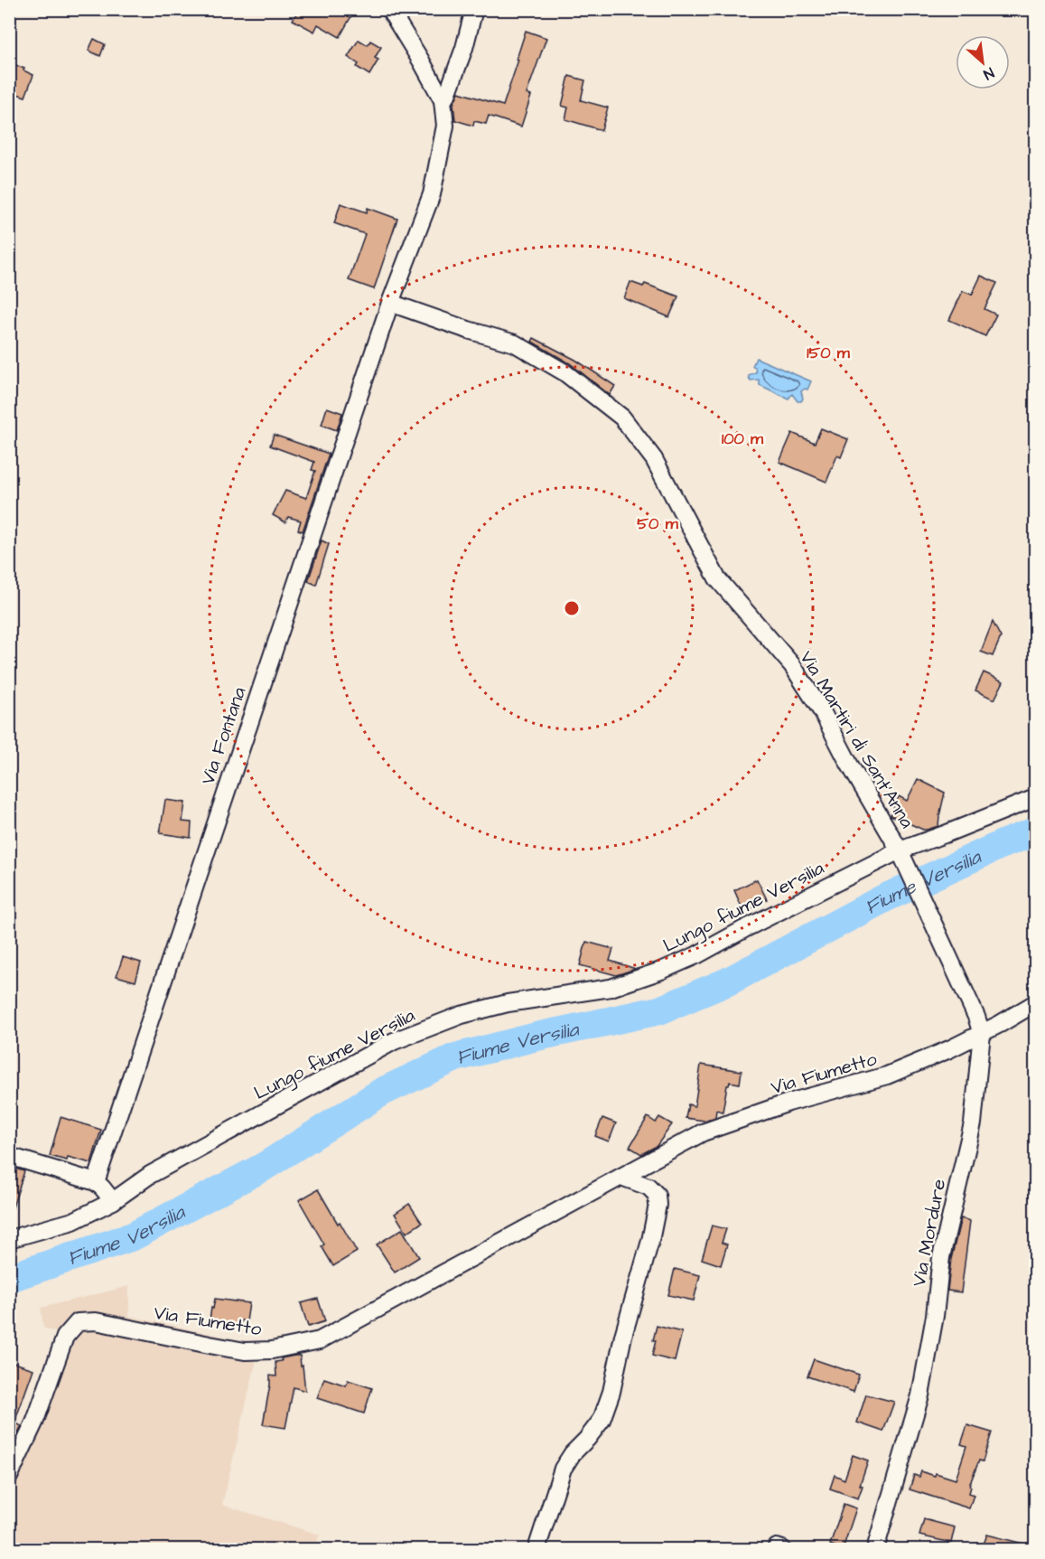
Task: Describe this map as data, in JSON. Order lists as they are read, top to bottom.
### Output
{
  "streets": {
    "street": [
      "Via Fontana",
      "Via Martiri di Sant'Anna",
      "Lungo fiume Versilia",
      "Via Fiumetto",
      "Via Mordure"
    ]
  },
  "crossings": [
    ["Via Fontana", "Via Martiri di Sant'Anna"],
    ["Via Martiri di Sant'Anna", "Lungo fiume Versilia"],
    ["Via Martiri di Sant'Anna", "Via Mordure"],
    ["Lungo fiume Versilia", "Via Mordure"],
    ["Via Fiumetto", "Via Mordure"]
  ],
  "water": ["Fiume Versilia"],
  "north": "bottom right",
  "rings": ["150 m", "100 m", "50 m"]
}
